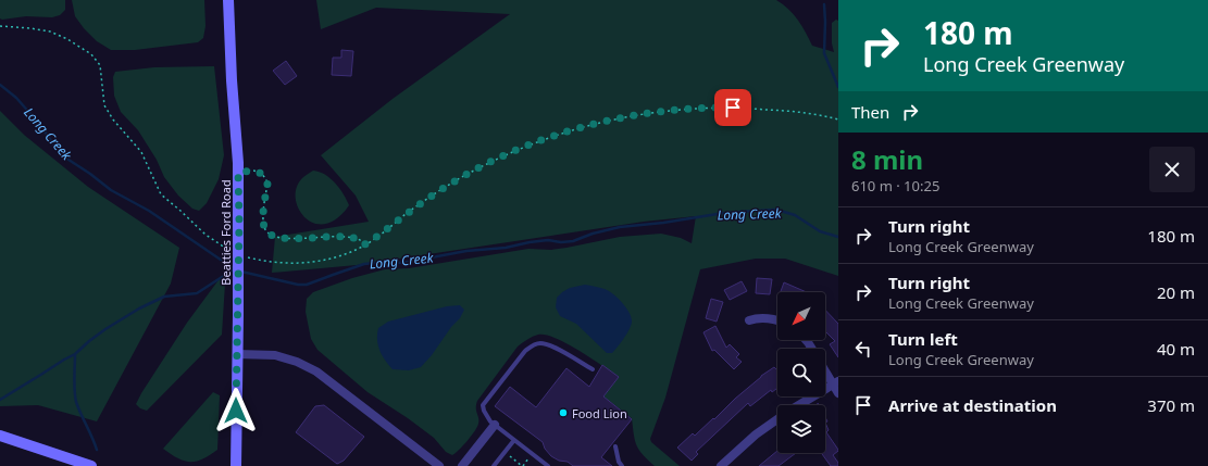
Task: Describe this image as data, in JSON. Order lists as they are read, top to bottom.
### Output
{
  "streets": {
    "main road": ["Beatties Ford Road"]
  },
  "water": ["Long Creek"],
  "places": ["Food Lion"],
  "north": "bottom left",
  "page": {
    "turn": ["180 m", "Long Creek Greenway"],
    "then": "Then",
    "heading": ["8 min", "610 m · 10:25"],
    "list": [
      {
        "name": "Turn right",
        "note": "Long Creek Greenway",
        "value": "180 m"
      },
      {
        "name": "Turn right",
        "note": "Long Creek Greenway",
        "value": "20 m"
      },
      {
        "name": "Turn left",
        "note": "Long Creek Greenway",
        "value": "40 m"
      },
      {
        "name": "Arrive at destination",
        "value": "370 m"
      }
    ]
  }
}
